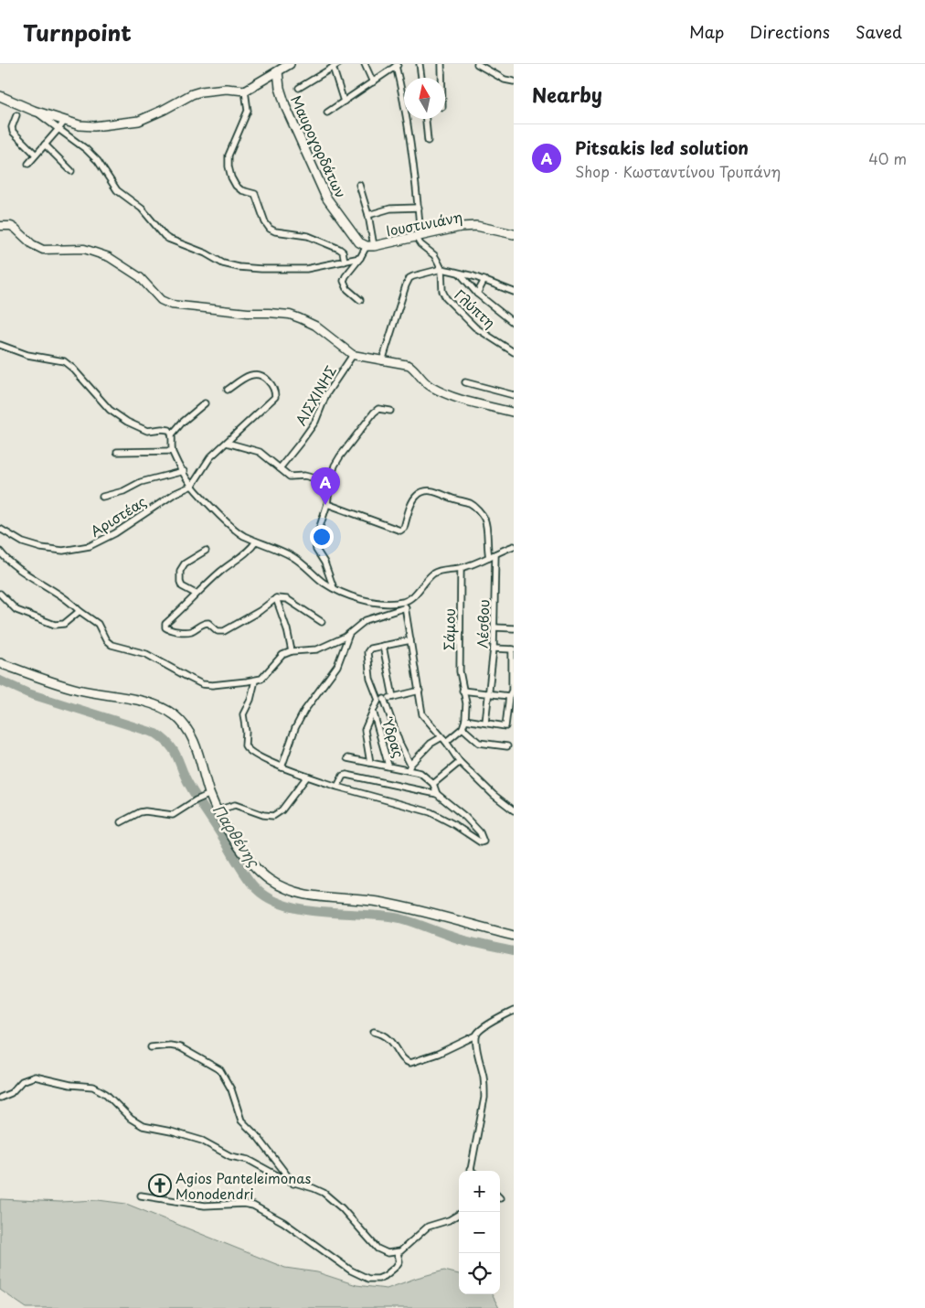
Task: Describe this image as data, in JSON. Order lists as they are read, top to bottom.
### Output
{
  "streets": {
    "main road": ["Μαυρογορδάτων", "Ιουστινιάνη"],
    "street": [
      "Γλύπτη",
      "ΑΙΣΧΙΝΗΣ",
      "Αριστέας",
      "Λέσβου",
      "Σάμου",
      "Ύδρας"
    ]
  },
  "crossings": [
    ["Μαυρογορδάτων", "Ιουστινιάνη"]
  ],
  "water": ["Παρθένης"],
  "places": {
    "church": ["Agios Panteleimonas Monodendri"]
  },
  "north": "top",
  "page": {
    "header": "Turnpoint",
    "nav": ["Map", "Directions", "Saved"],
    "heading": "Nearby",
    "list": [
      {
        "mark": "A",
        "name": "Pitsakis led solution",
        "note": "Shop · Κωσταντίνου Τρυπάνη",
        "value": "40 m"
      }
    ],
    "pins": "A",
    "map_buttons": ["+", "−"]
  }
}
